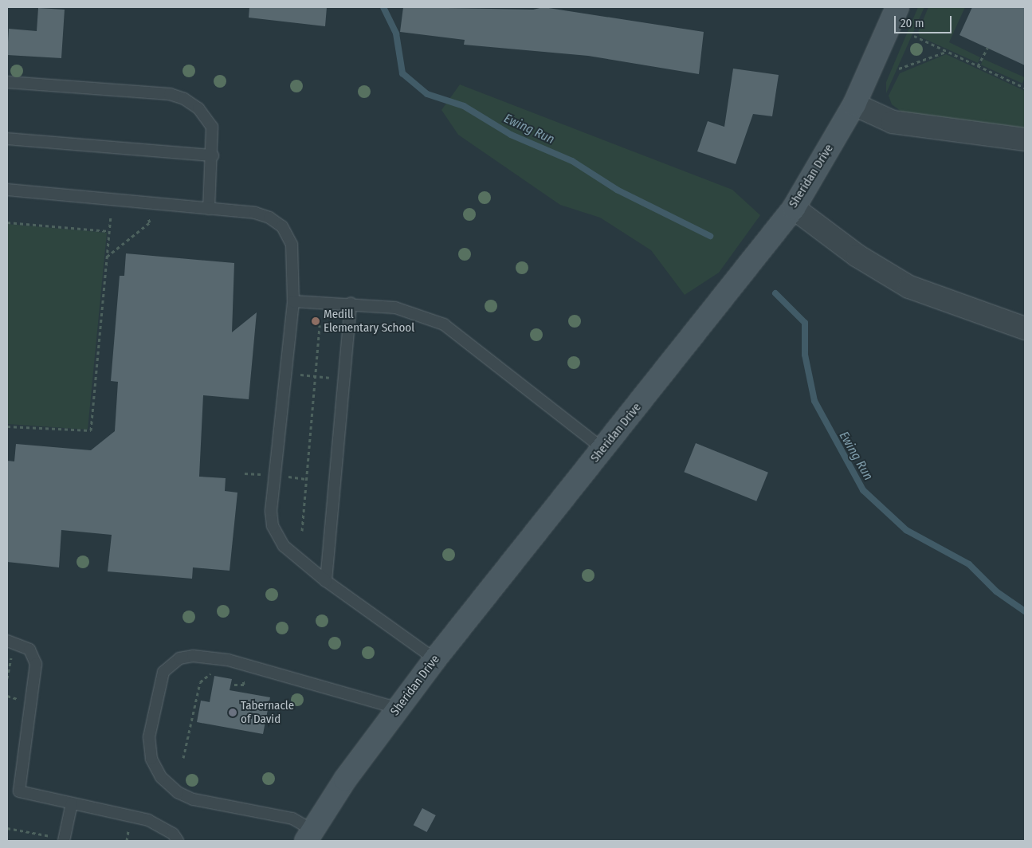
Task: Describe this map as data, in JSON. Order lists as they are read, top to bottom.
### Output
{
  "streets": {
    "street": ["Sheridan Drive"]
  },
  "water": ["Ewing Run"],
  "places": ["Medill Elementary School", "Tabernacle of David"],
  "scale_bar": "20 m"
}
